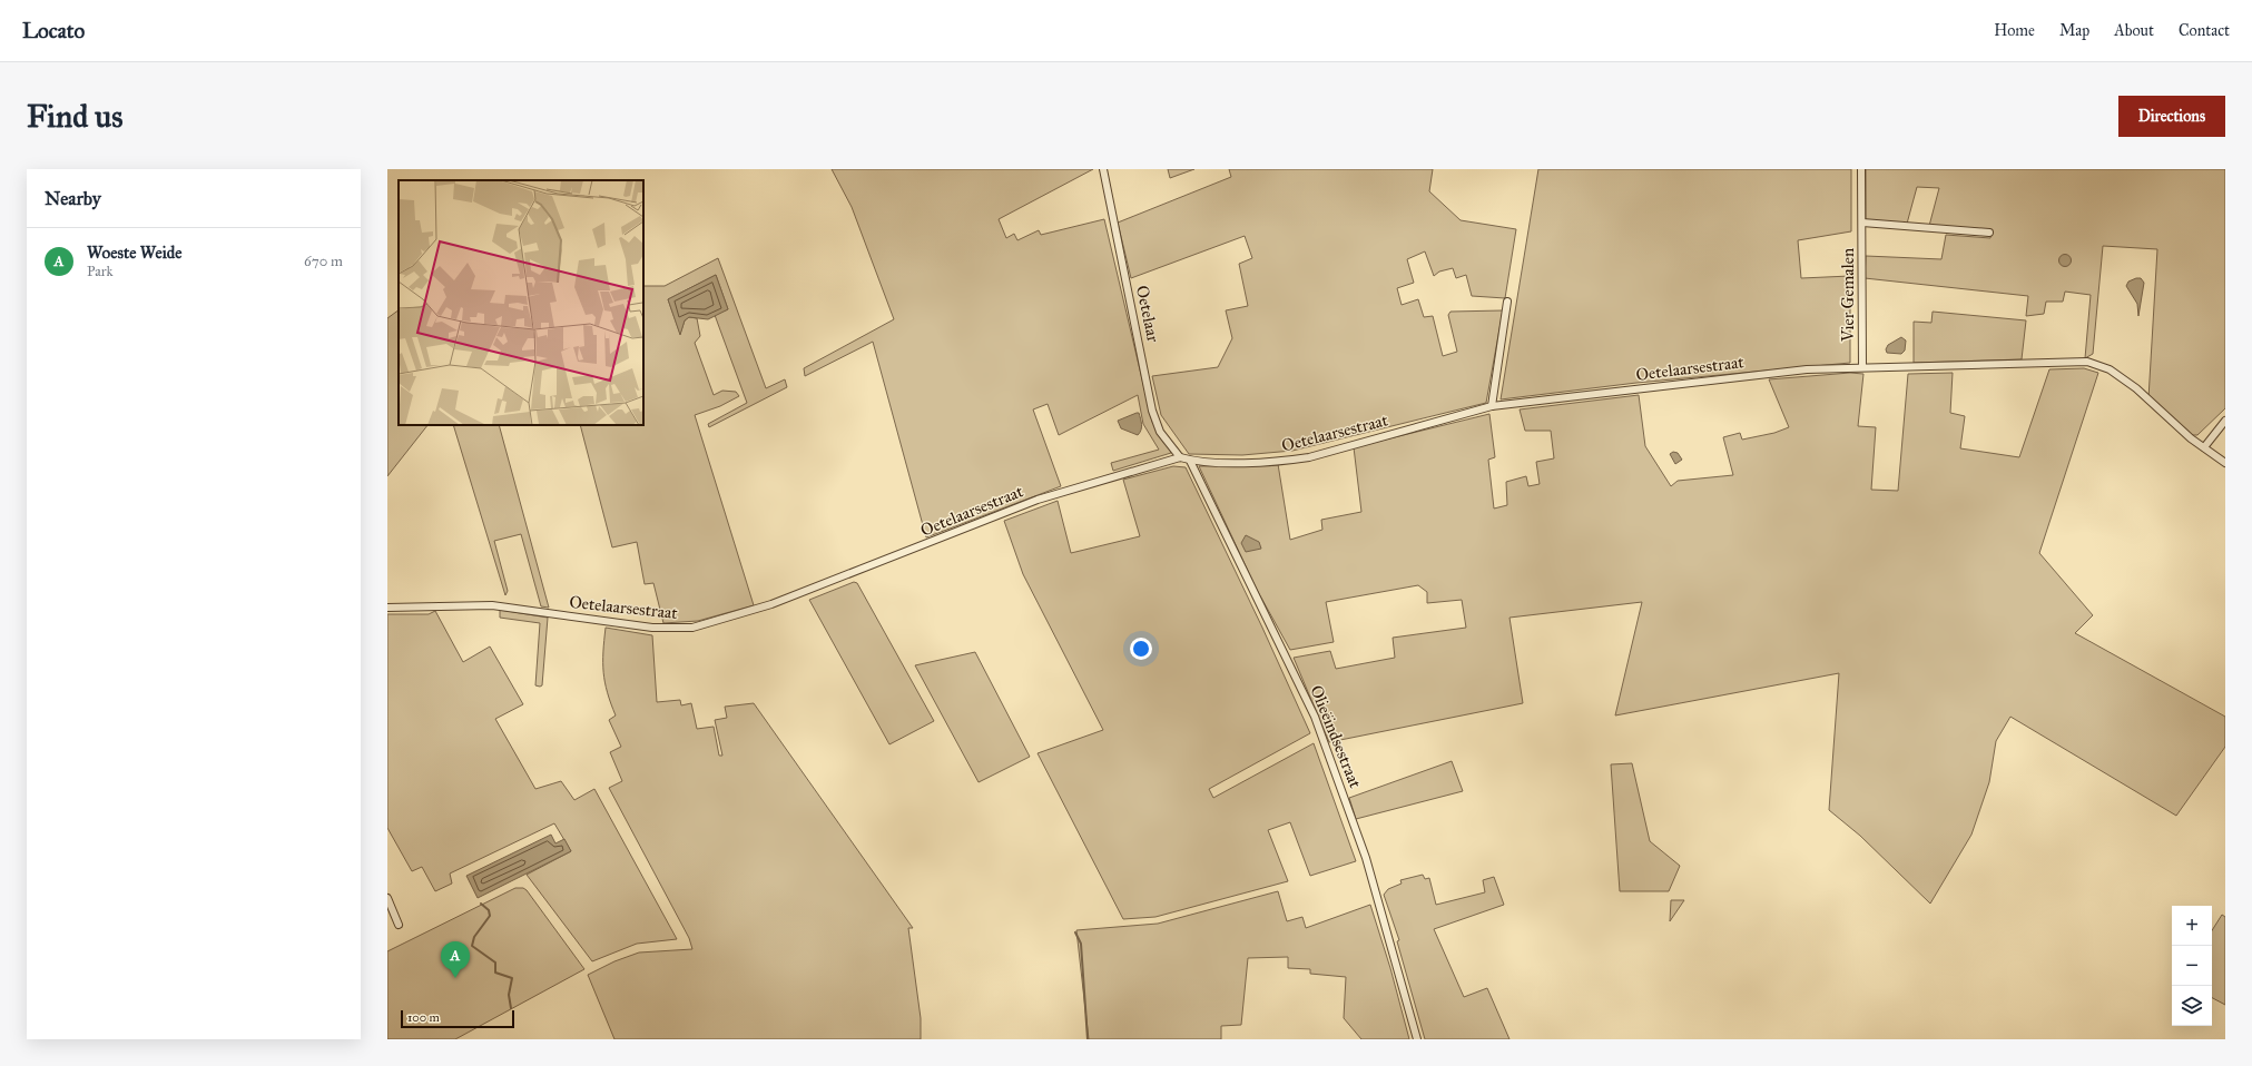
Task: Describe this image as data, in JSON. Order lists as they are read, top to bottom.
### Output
{
  "streets": {
    "street": [
      "Vier Gemalen",
      "Oetelaar",
      "Oetelaarsestraat",
      "Olieëindsestraat"
    ]
  },
  "crossings": [
    ["Vier Gemalen", "Oetelaarsestraat"],
    ["Oetelaar", "Oetelaarsestraat"],
    ["Oetelaarsestraat", "Olieëindsestraat"]
  ],
  "scale_bar": "100 m",
  "page": {
    "header": "Locato",
    "nav": [
      "Home",
      "Map",
      "About",
      "Contact"
    ],
    "buttons": "Directions",
    "title": "Find us",
    "heading": "Nearby",
    "list": [
      {
        "mark": "A",
        "name": "Woeste Weide",
        "note": "Park",
        "value": "670 m"
      }
    ],
    "map_buttons": ["+", "−"],
    "pins": "A",
    "scale": "100 m"
  }
}
